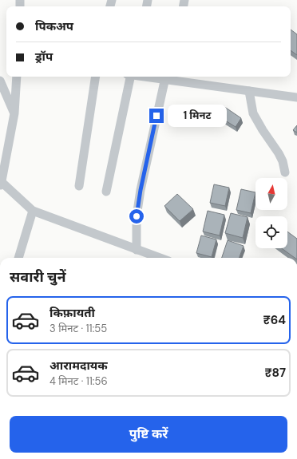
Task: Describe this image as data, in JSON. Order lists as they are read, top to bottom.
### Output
{
  "north": "top",
  "page": {
    "banner": ["पिकअप", "ड्रॉप"],
    "bubble": "1 मिनट",
    "heading": "सवारी चुनें",
    "list": [
      {
        "name": "किफ़ायती",
        "note": "3 मिनट · 11:55",
        "value": "₹64"
      },
      {
        "name": "आरामदायक",
        "note": "4 मिनट · 11:56",
        "value": "₹87"
      }
    ],
    "buttons": "पुष्टि करें"
  }
}
